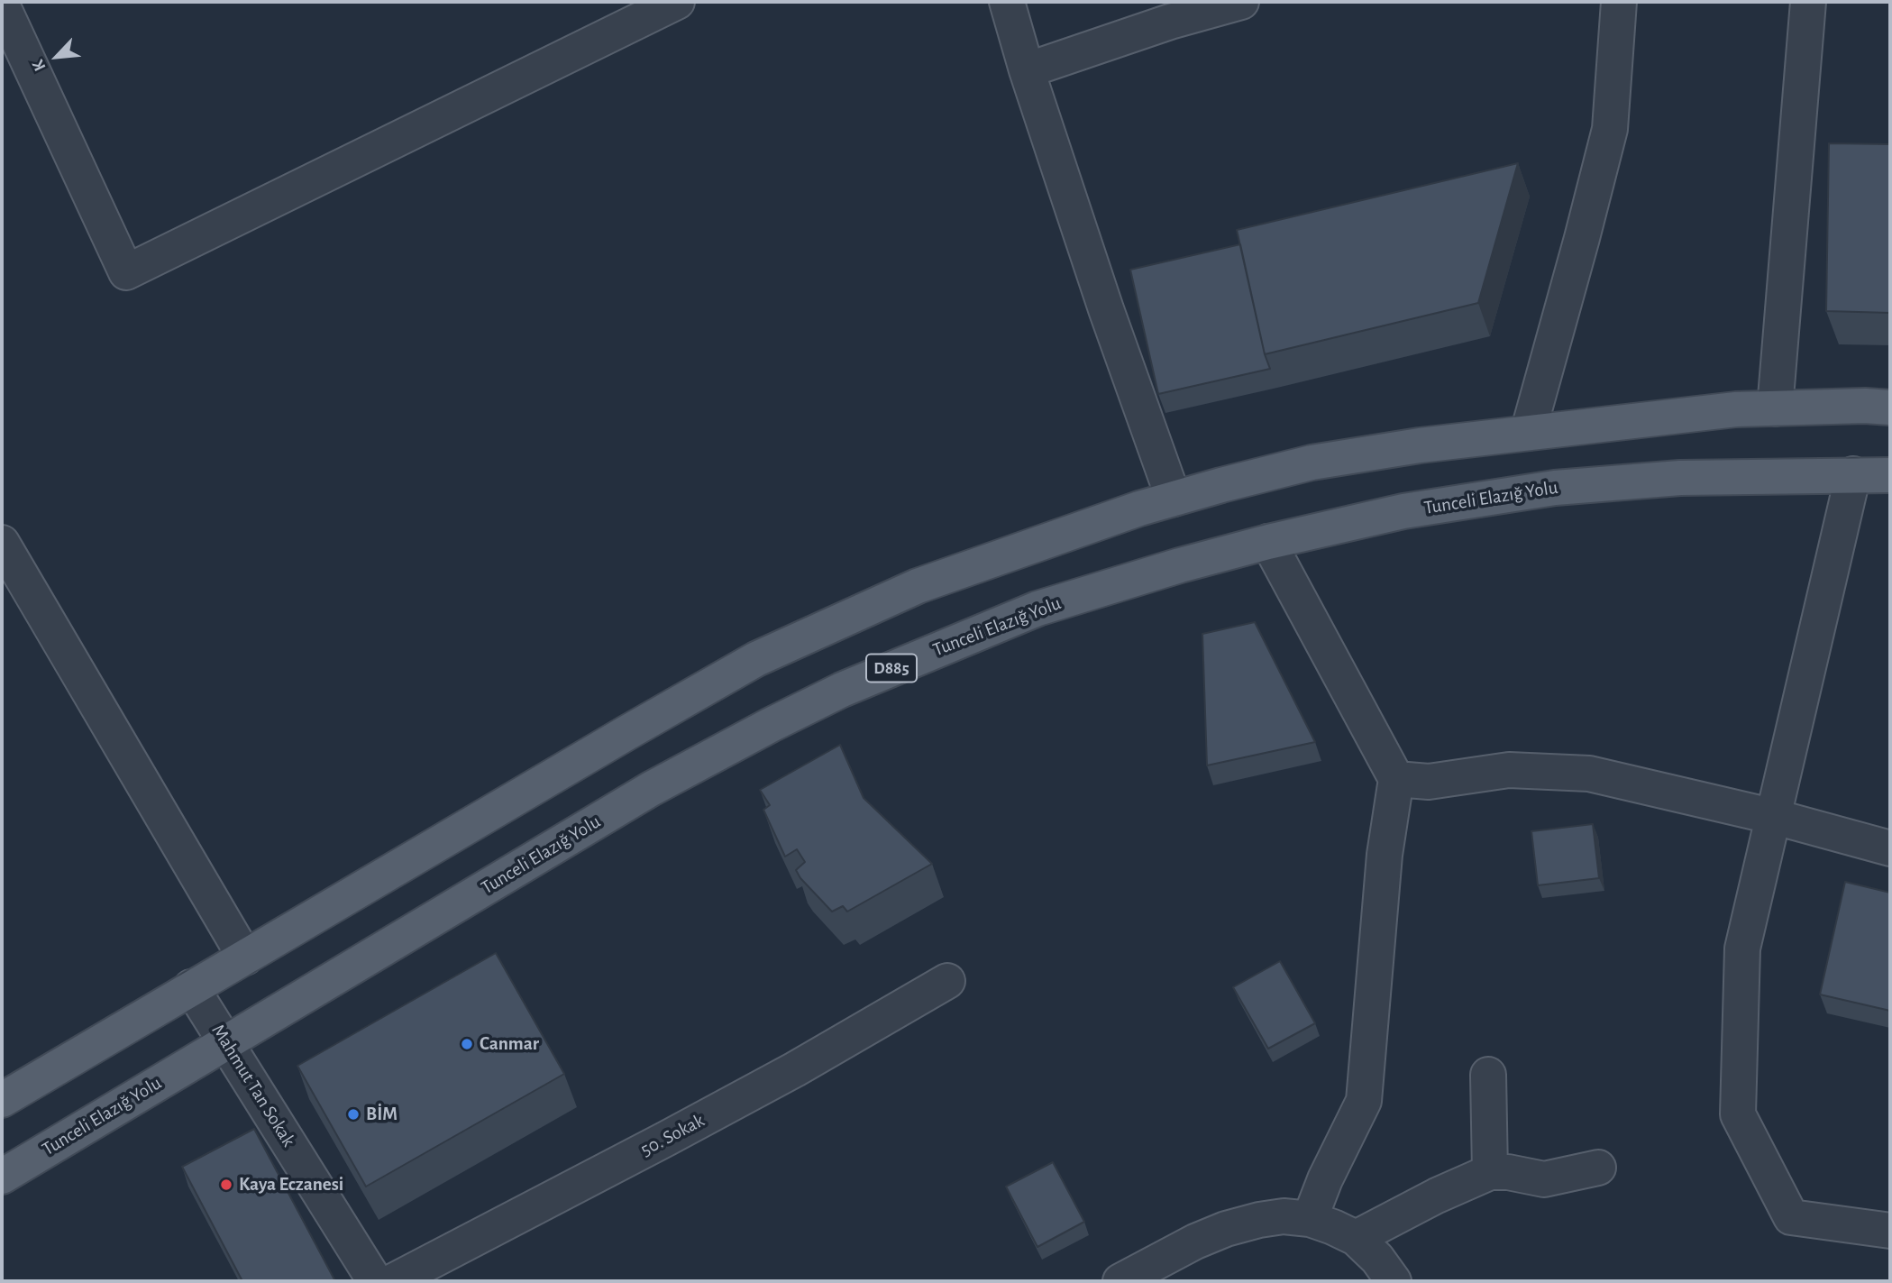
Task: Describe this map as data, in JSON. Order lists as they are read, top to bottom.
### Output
{
  "streets": {
    "main road": ["Tunceli Elazığ Yolu", "D885"],
    "street": ["Mahmut Tan Sokak", "50. Sokak"]
  },
  "crossings": [
    ["Tunceli Elazığ Yolu", "Mahmut Tan Sokak"]
  ],
  "places": ["Canmar", "BİM", "Kaya Eczanesi"],
  "north": "bottom left"
}
